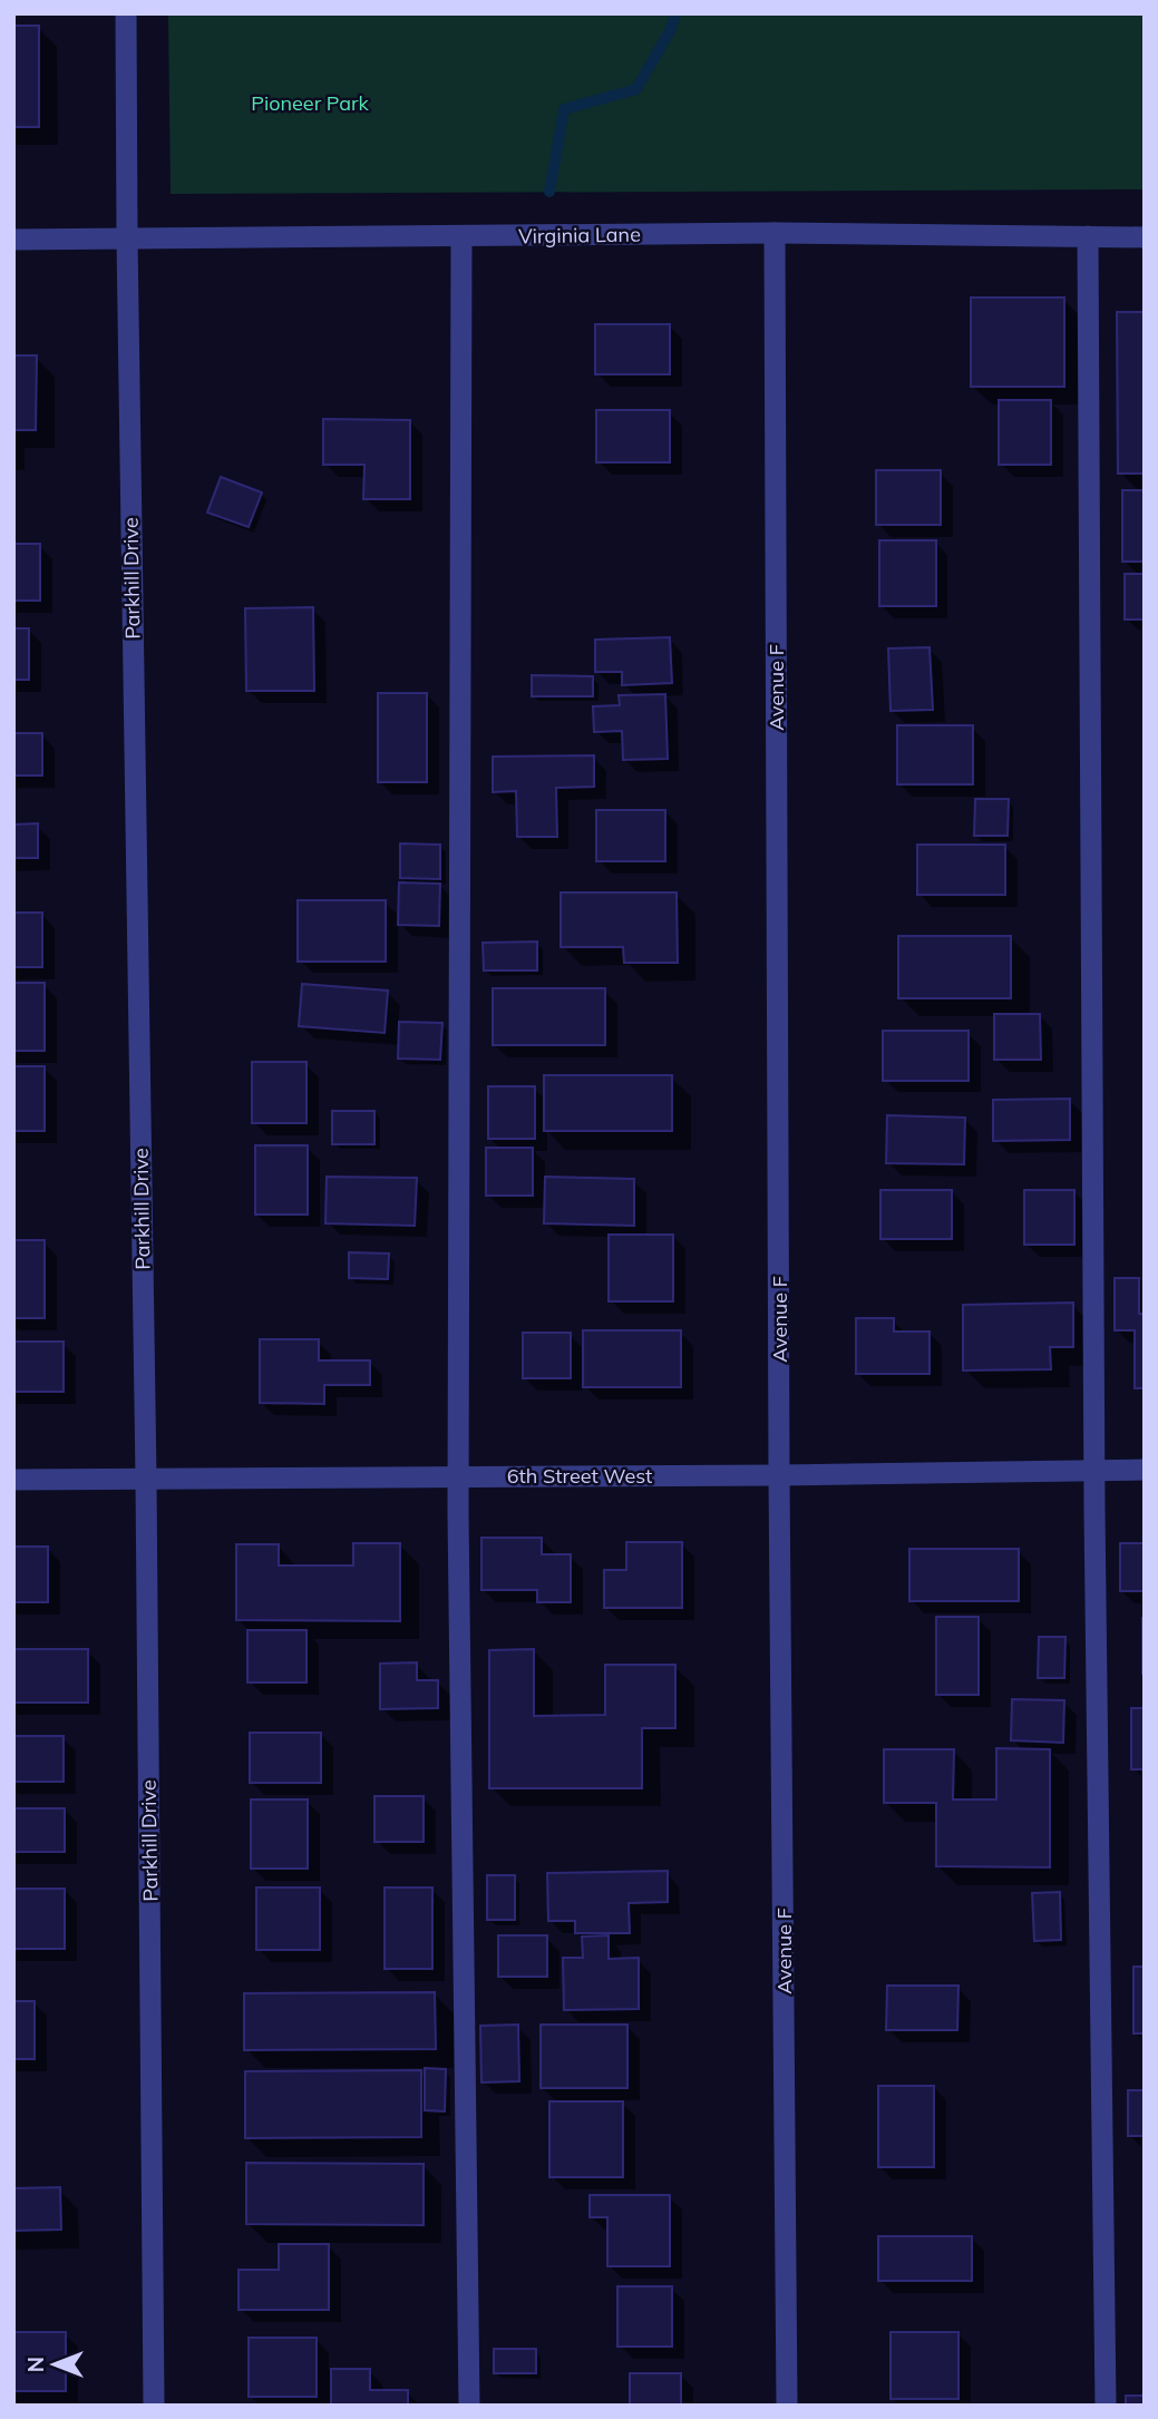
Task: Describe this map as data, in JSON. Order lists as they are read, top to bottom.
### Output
{
  "streets": {
    "street": [
      "Virginia Lane",
      "Parkhill Drive",
      "Avenue F",
      "6th Street West"
    ]
  },
  "crossings": [
    ["Virginia Lane", "Parkhill Drive"],
    ["Virginia Lane", "Avenue F"],
    ["Parkhill Drive", "6th Street West"],
    ["Avenue F", "6th Street West"]
  ],
  "parks": ["Pioneer Park"],
  "north": "left"
}
